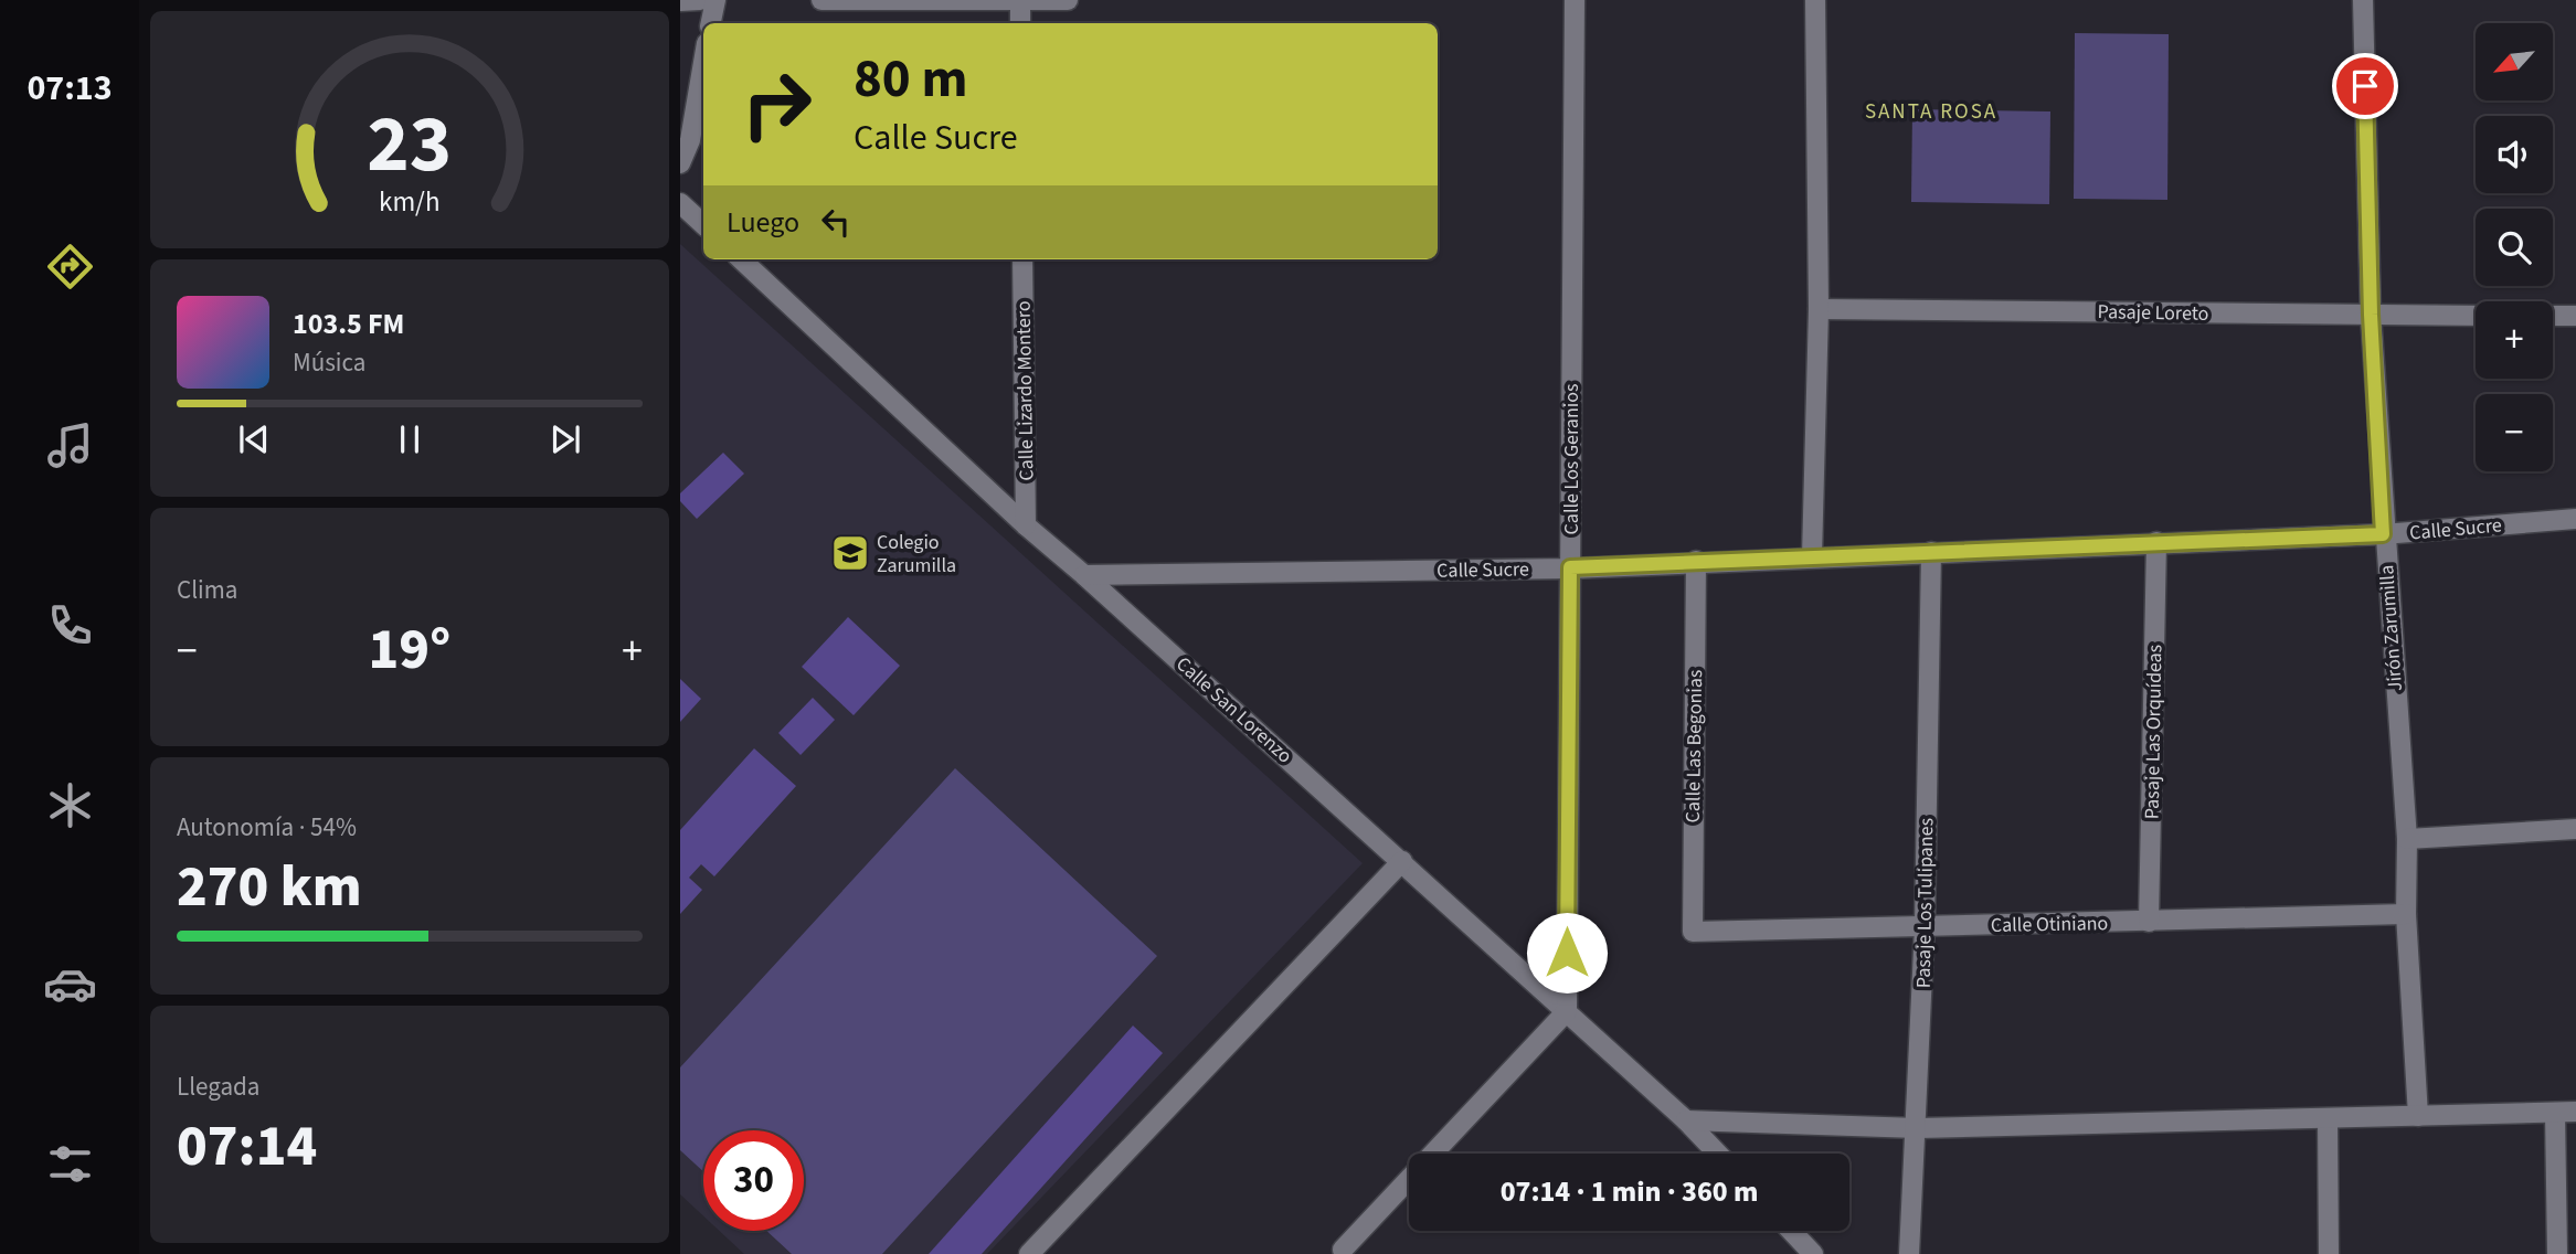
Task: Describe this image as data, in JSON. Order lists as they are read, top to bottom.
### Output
{
  "streets": {
    "street": [
      "Pasaje Loreto",
      "Calle Lizardo Montero",
      "Calle Los Geranios",
      "Calle Sucre",
      "Jirón Zarumilla",
      "Calle San Lorenzo",
      "Pasaje Las Orquídeas",
      "Calle Las Begonias",
      "Pasaje Los Tulipanes",
      "Calle Otiniano"
    ]
  },
  "crossings": [
    ["Pasaje Loreto", "Jirón Zarumilla"],
    ["Calle Lizardo Montero", "Calle San Lorenzo"],
    ["Calle Los Geranios", "Calle Sucre"],
    ["Calle Los Geranios", "Calle San Lorenzo"],
    ["Calle Sucre", "Jirón Zarumilla"],
    ["Calle Sucre", "Calle San Lorenzo"],
    ["Calle Sucre", "Pasaje Las Orquídeas"],
    ["Calle Sucre", "Calle Las Begonias"],
    ["Calle Sucre", "Pasaje Los Tulipanes"],
    ["Jirón Zarumilla", "Calle Otiniano"],
    ["Pasaje Las Orquídeas", "Calle Otiniano"],
    ["Calle Las Begonias", "Calle Otiniano"],
    ["Pasaje Los Tulipanes", "Calle Otiniano"]
  ],
  "districts": ["SANTA ROSA"],
  "places": {
    "school or university": ["Colegio Zarumilla"]
  },
  "north": "bottom left",
  "page": {
    "tabs": "07:13",
    "map_buttons": ["+", "−"],
    "turn": ["80 m", "Calle Sucre"],
    "then": "Luego",
    "song": ["103.5 FM", "Música"],
    "tile": [
      "Clima",
      ["Autonomía · 54%", "270 km"],
      ["Llegada", "07:14"]
    ],
    "heat": ["−", "19°", "+"],
    "limit": "30",
    "trip": "07:14 · 1 min · 360 m",
    "gauge": ["23", "km/h"]
  }
}
